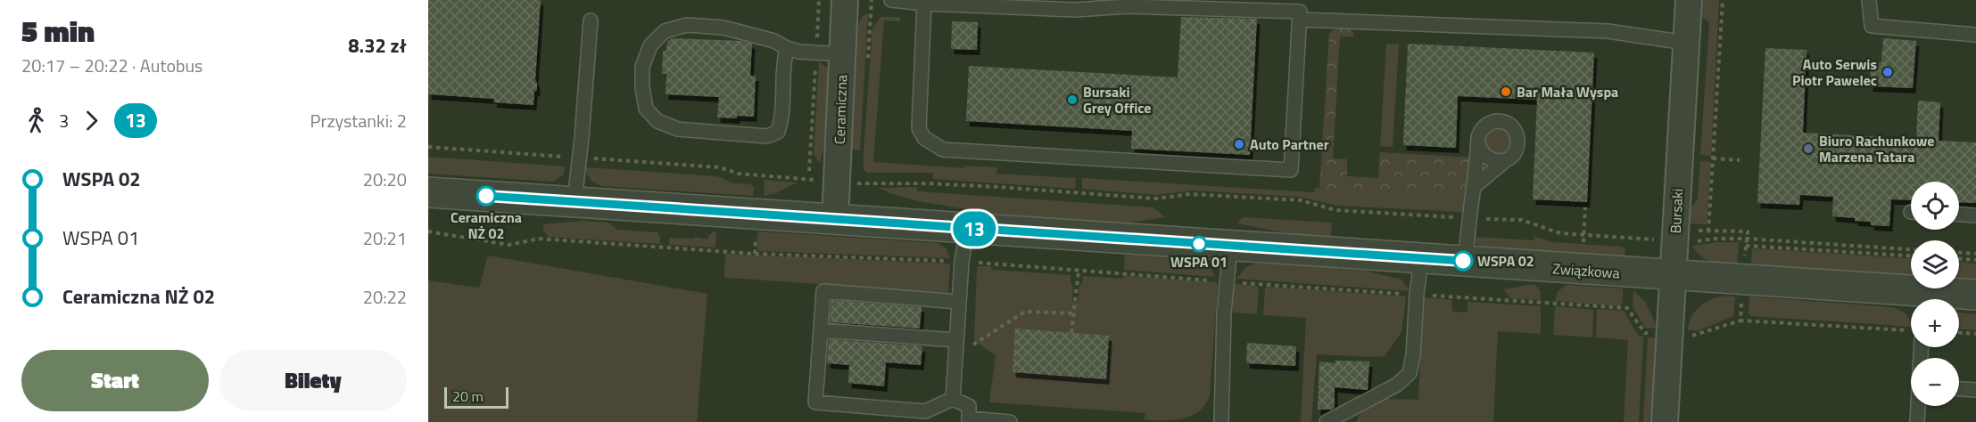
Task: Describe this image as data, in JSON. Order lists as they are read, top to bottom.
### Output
{
  "streets": {
    "street": ["Ceramiczna", "Bursaki", "Związkowa"]
  },
  "crossings": [
    ["Ceramiczna", "Związkowa"],
    ["Bursaki", "Związkowa"]
  ],
  "places": [
    "Auto Serwis Piotr Pawelec",
    "Bar Mała Wyspa",
    "Bursaki Grey Office",
    "Auto Partner",
    "Biuro Rachunkowe Marzena Tatara",
    "Ceramiczna NŻ 02",
    "WSPA 01",
    "WSPA 02"
  ],
  "lines": ["bus line 13"],
  "scale_bar": "20 m",
  "page": {
    "heading": ["5 min", "20:17 – 20:22 · Autobus", "8.32 zł"],
    "on_map": "13",
    "legs": ["3", "13", "Przystanki: 2"],
    "list": [
      {
        "name": "WSPA 02",
        "value": "20:20"
      },
      {
        "name": "WSPA 01",
        "value": "20:21"
      },
      {
        "name": "Ceramiczna NŻ 02",
        "value": "20:22"
      }
    ],
    "map_buttons": ["+", "−"],
    "buttons": ["Start", "Bilety"],
    "scale": "20 m"
  }
}
